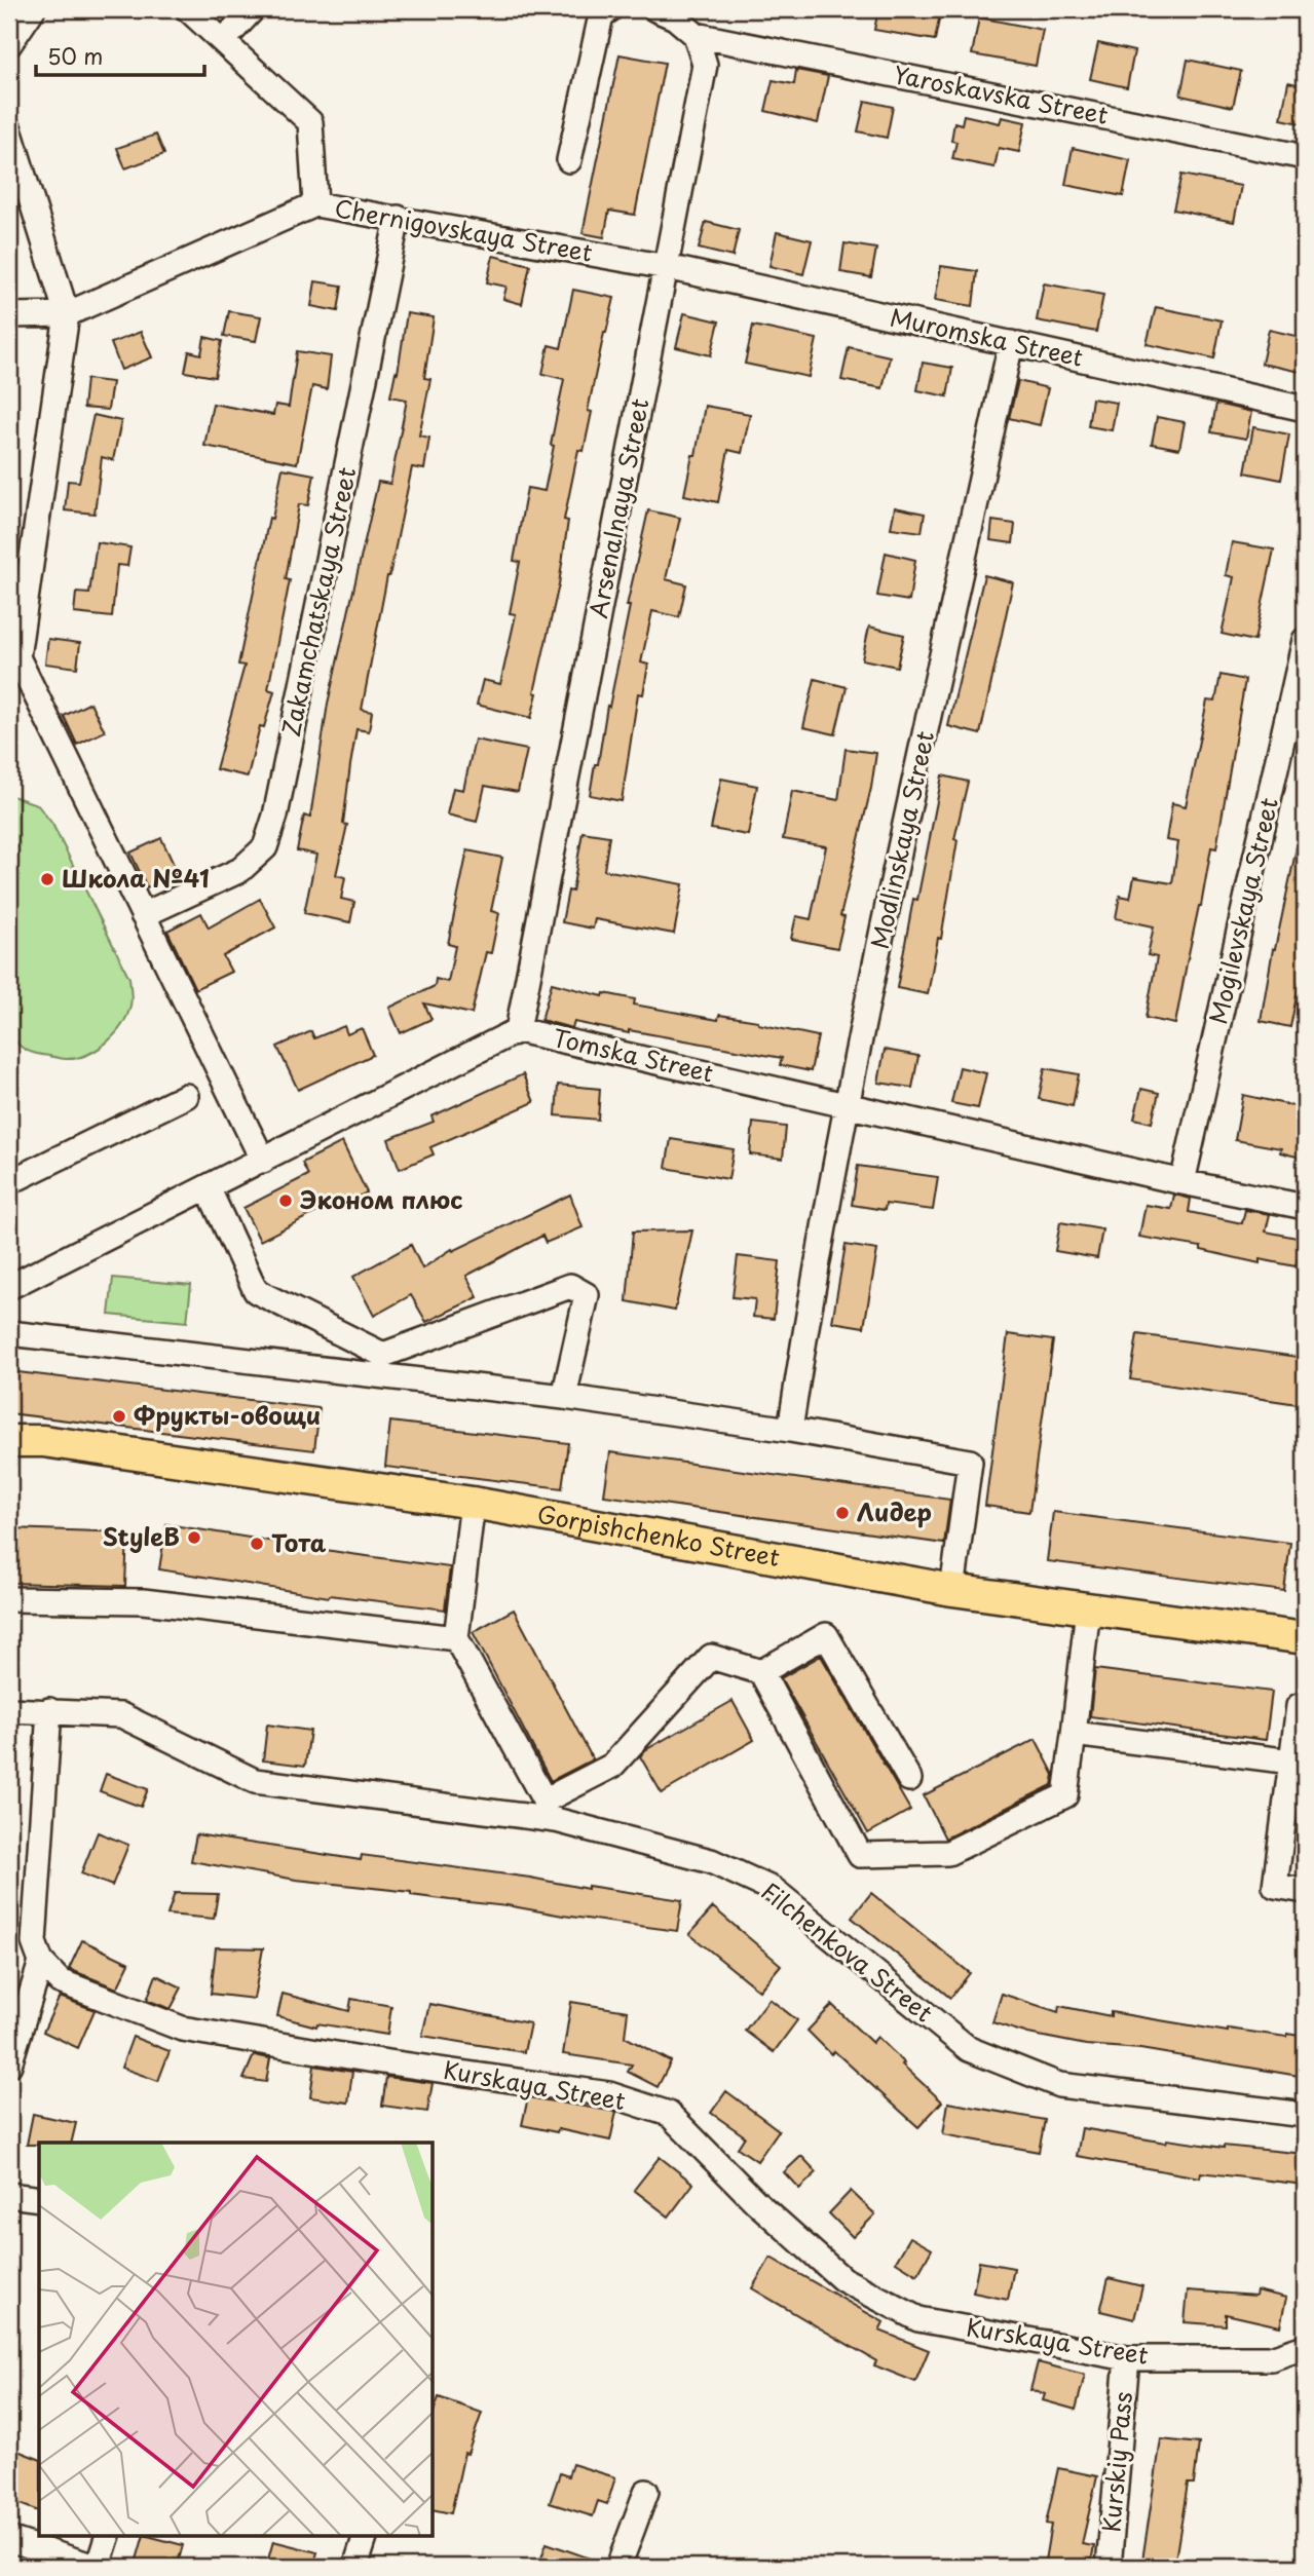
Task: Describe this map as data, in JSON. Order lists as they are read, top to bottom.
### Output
{
  "streets": {
    "main road": ["Gorpishchenko Street"],
    "street": [
      "Yaroskavska Street",
      "Chernigovskaya Street",
      "Muromska Street",
      "Arsenalnaya Street",
      "Zakamchatskaya Street",
      "Modlinskaya Street",
      "Mogilevskaya Street",
      "Tomska Street",
      "Filchenkova Street",
      "Kurskaya Street",
      "Kurskiy Pass"
    ]
  },
  "crossings": [
    ["Yaroskavska Street", "Arsenalnaya Street"],
    ["Chernigovskaya Street", "Muromska Street"],
    ["Chernigovskaya Street", "Arsenalnaya Street"],
    ["Chernigovskaya Street", "Zakamchatskaya Street"],
    ["Muromska Street", "Arsenalnaya Street"],
    ["Muromska Street", "Modlinskaya Street"],
    ["Arsenalnaya Street", "Tomska Street"],
    ["Modlinskaya Street", "Tomska Street"],
    ["Mogilevskaya Street", "Tomska Street"],
    ["Kurskaya Street", "Kurskiy Pass"]
  ],
  "places": [
    "Школа №41",
    "Эконом плюс",
    "Фрукты-овощи",
    "Лидер",
    "StyleB",
    "Тота"
  ],
  "scale_bar": "50 m"
}
